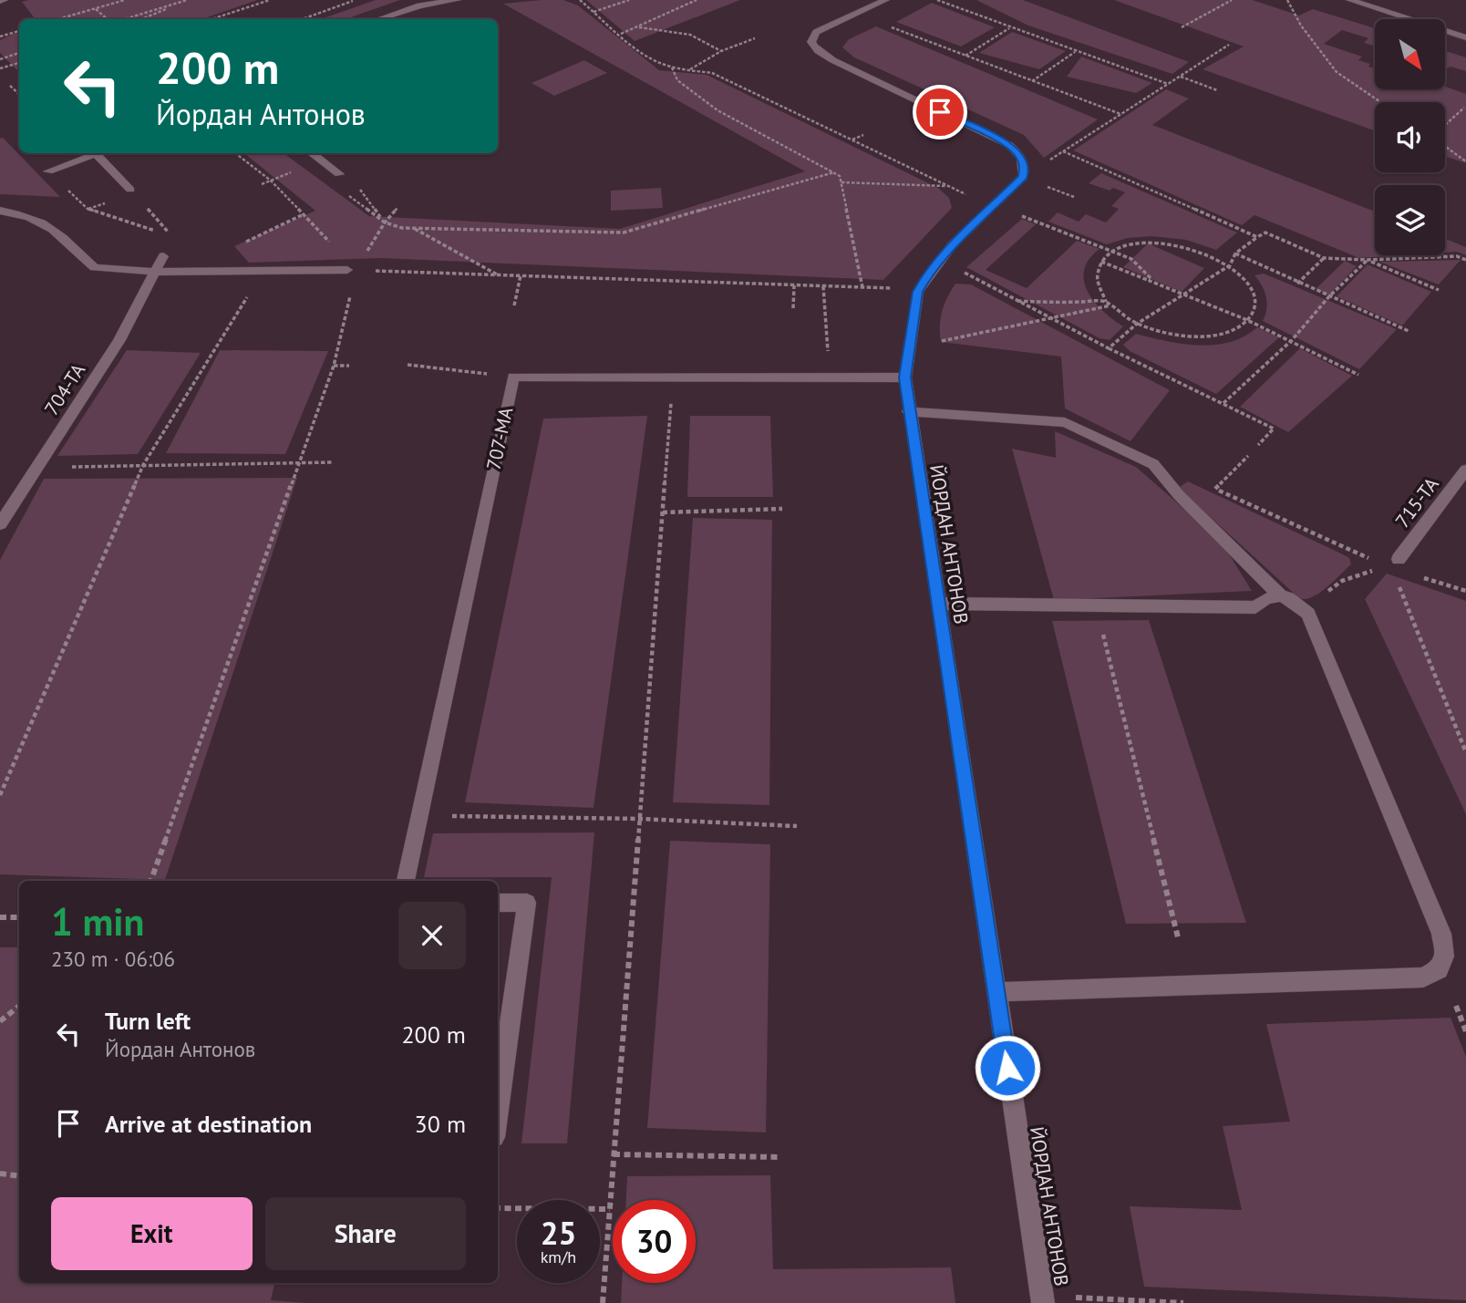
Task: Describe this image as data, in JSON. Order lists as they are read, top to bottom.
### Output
{
  "streets": {
    "street": [
      "704-ТА",
      "707-МА",
      "715-ТА",
      "ЙОРДАН АНТОНОВ"
    ]
  },
  "north": "bottom right",
  "page": {
    "turn": ["200 m", "Йордан Антонов"],
    "heading": ["1 min", "230 m · 06:06"],
    "list": [
      {
        "name": "Turn left",
        "note": "Йордан Антонов",
        "value": "200 m"
      },
      {
        "name": "Arrive at destination",
        "value": "30 m"
      }
    ],
    "buttons": ["Exit", "Share"],
    "speed": "25 km/h",
    "limit": "30"
  }
}
